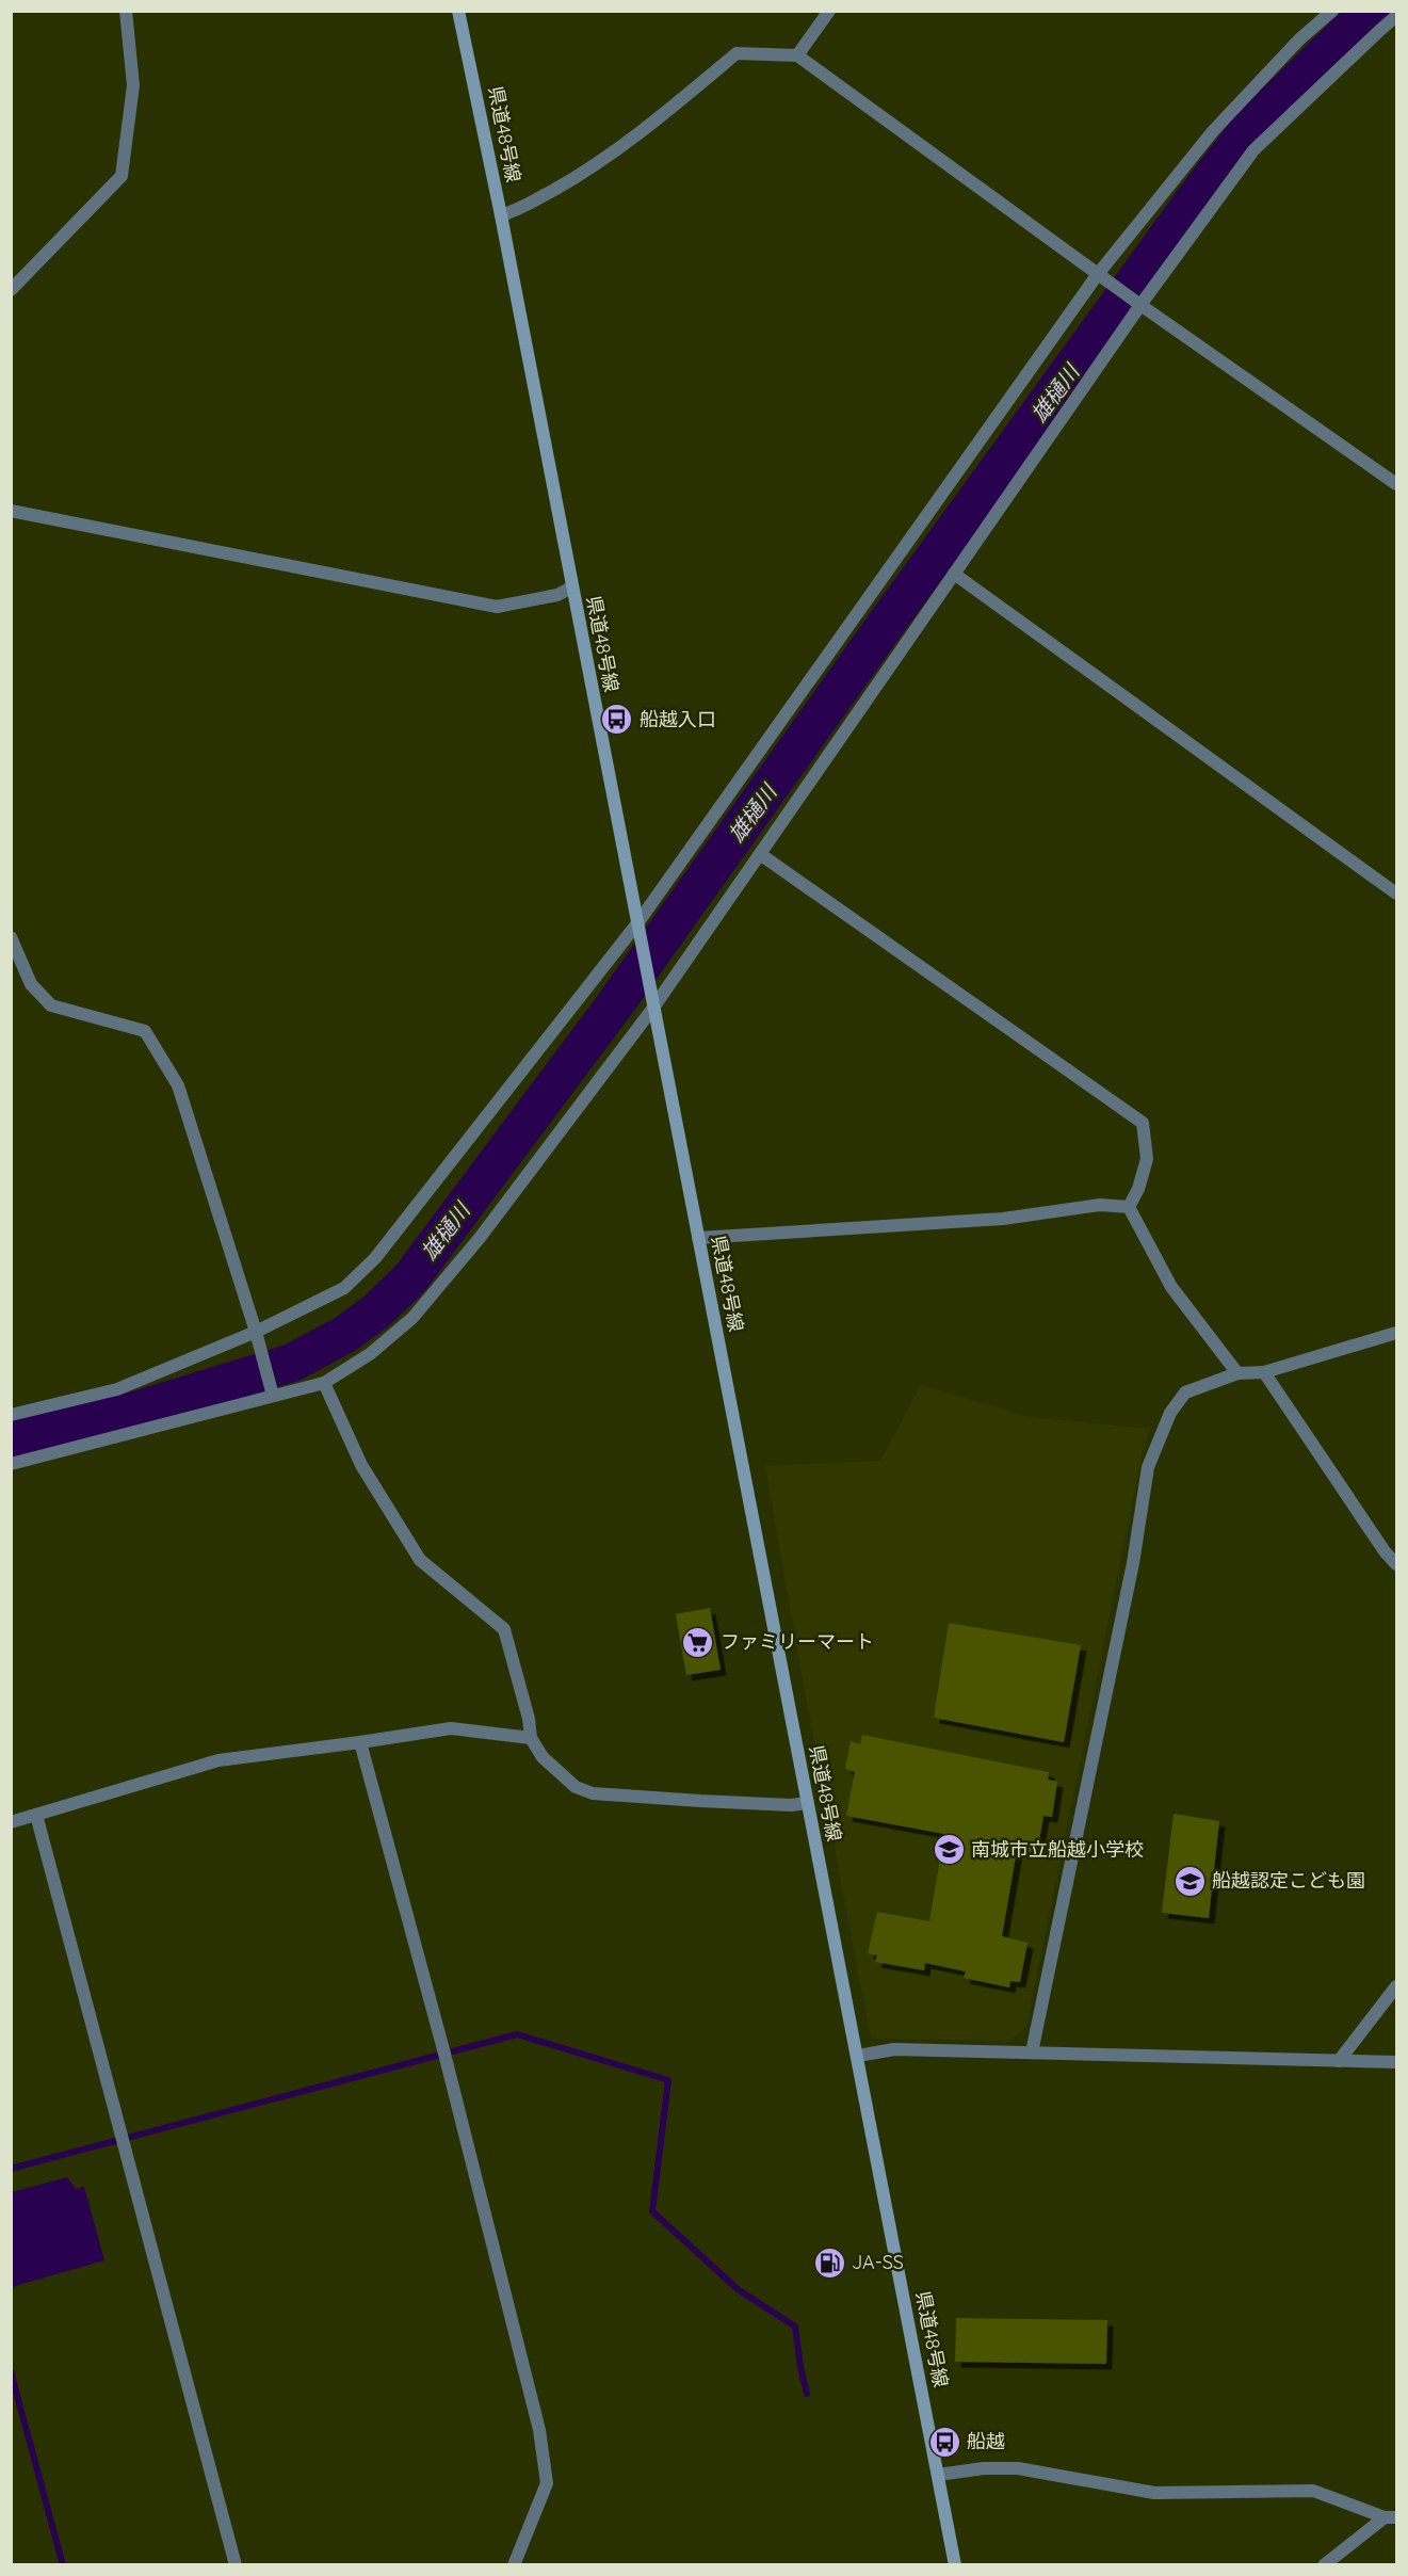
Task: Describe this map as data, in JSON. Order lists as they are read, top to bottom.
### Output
{
  "streets": {
    "main road": ["県道48号線"]
  },
  "water": ["雄樋川"],
  "places": {
    "bus stop": ["船越入口", "船越"],
    "supermarket": ["ファミリーマート"],
    "school or university": ["南城市立船越小学校", "船越認定こども園"],
    "fuel station": ["JA-SS"]
  }
}
